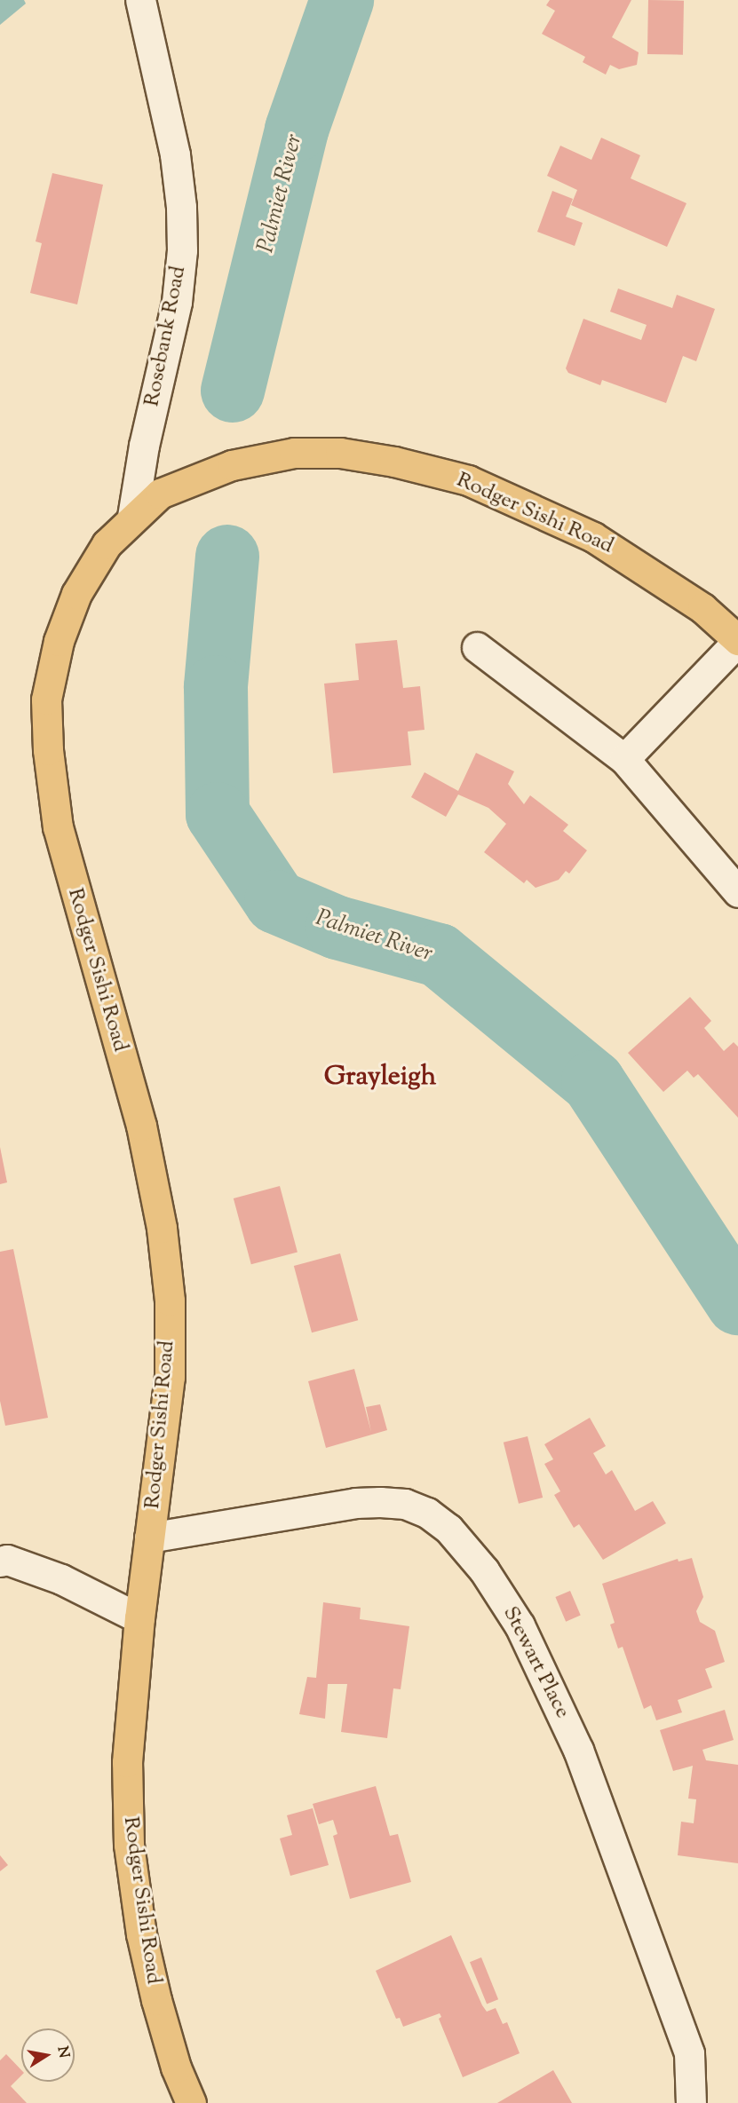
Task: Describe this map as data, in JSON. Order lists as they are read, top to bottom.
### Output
{
  "streets": {
    "main road": ["Rodger Sishi Road"],
    "street": ["Rosebank Road", "Stewart Place"]
  },
  "crossings": [
    ["Rosebank Road", "Rodger Sishi Road"],
    ["Rodger Sishi Road", "Stewart Place"]
  ],
  "districts": ["Grayleigh"],
  "water": ["Palmiet River"],
  "north": "right"
}
